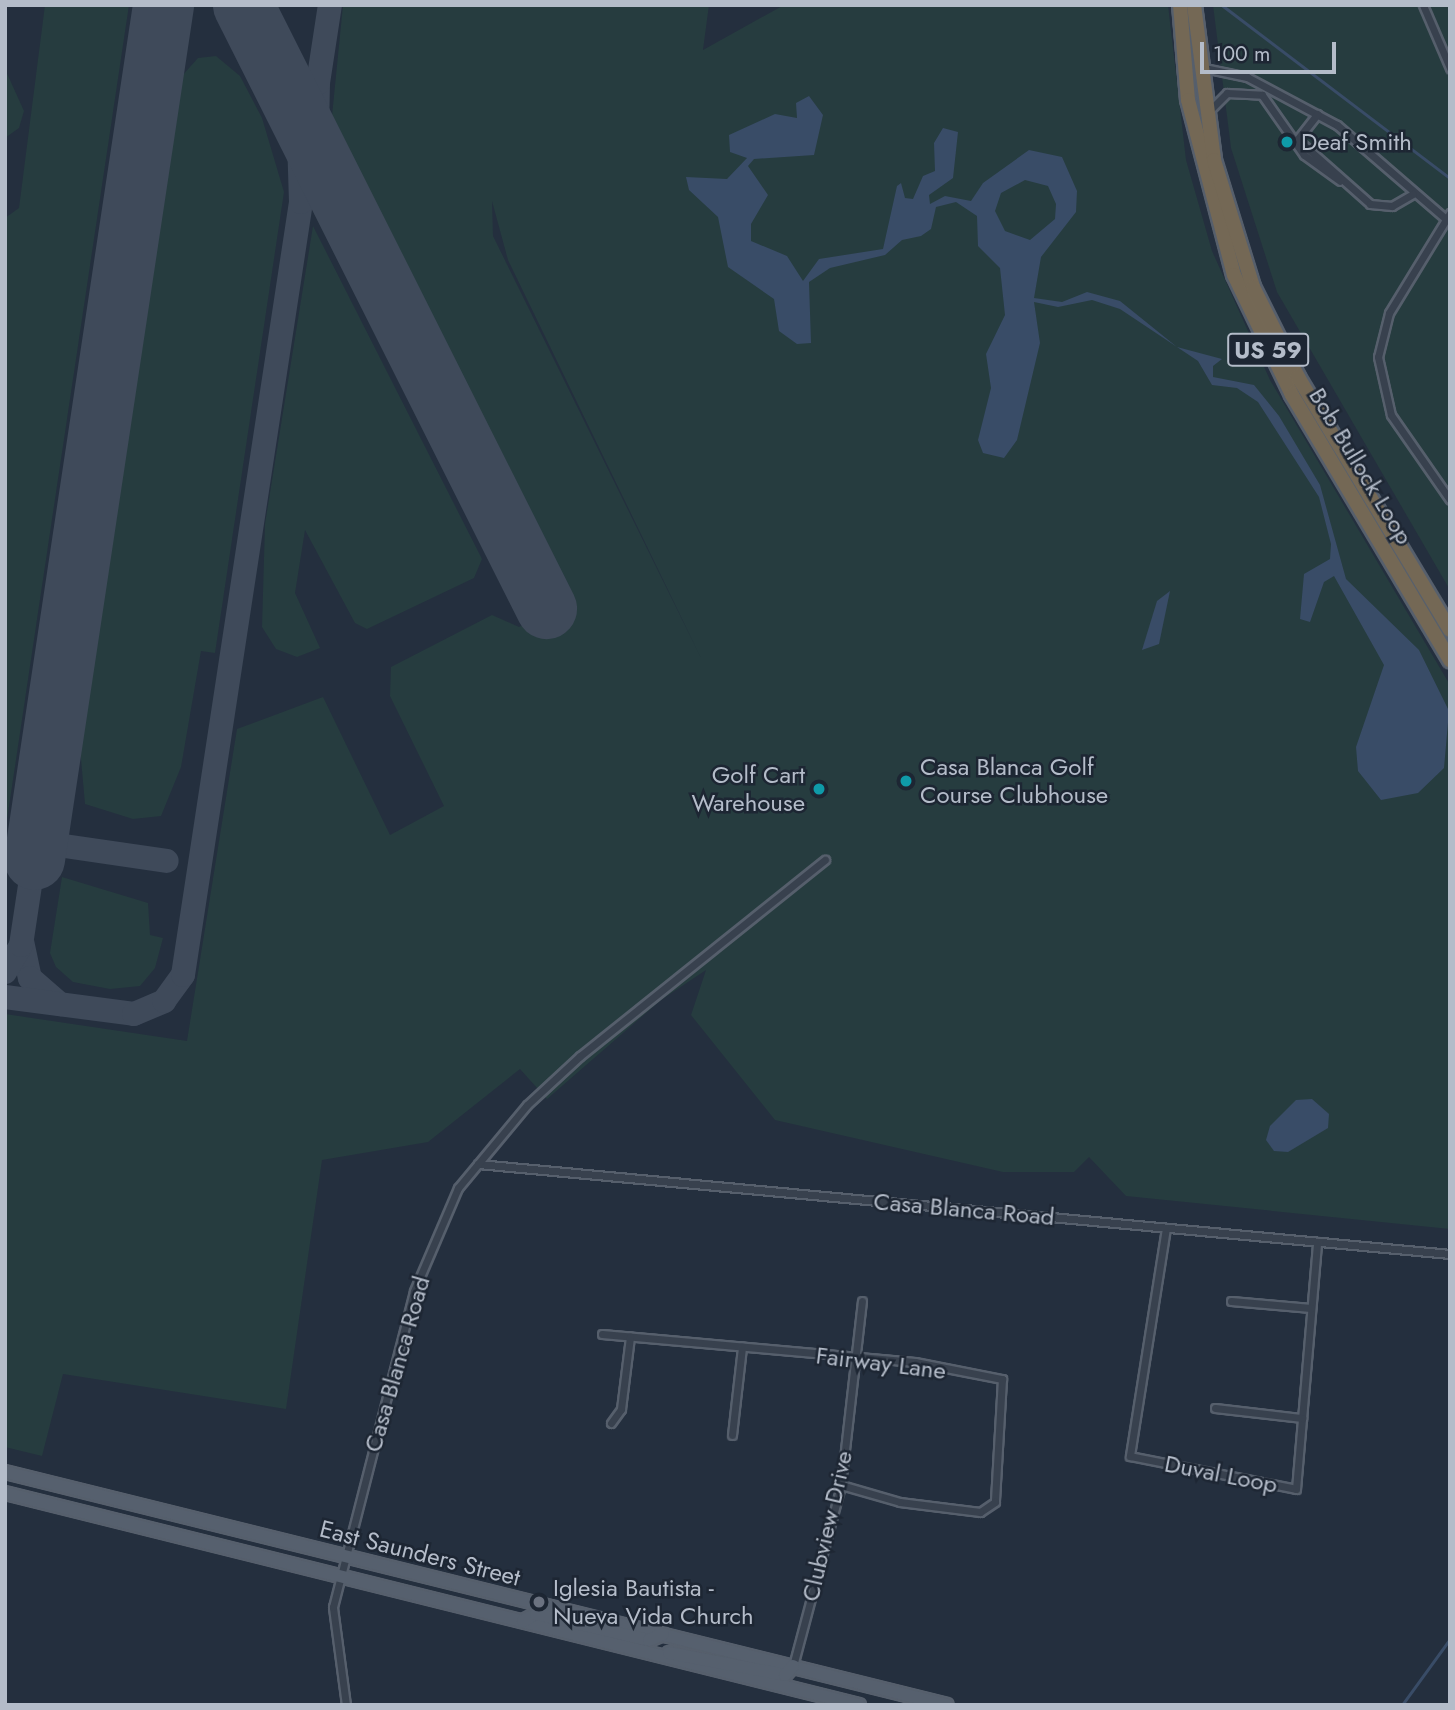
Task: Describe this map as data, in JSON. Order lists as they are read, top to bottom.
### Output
{
  "streets": {
    "highway": ["US 59", "Bob Bullock Loop"],
    "main road": ["East Saunders Street"],
    "street": [
      "Casa Blanca Road",
      "Fairway Lane",
      "Duval Loop",
      "Clubview Drive"
    ]
  },
  "crossings": [
    ["Casa Blanca Road", "Duval Loop"],
    ["Casa Blanca Road", "East Saunders Street"],
    ["Fairway Lane", "Clubview Drive"],
    ["Clubview Drive", "East Saunders Street"]
  ],
  "places": [
    "Deaf Smith",
    "Casa Blanca Golf Course Clubhouse",
    "Golf Cart Warehouse",
    "Iglesia Bautista - Nueva Vida Church"
  ],
  "scale_bar": "100 m"
}
